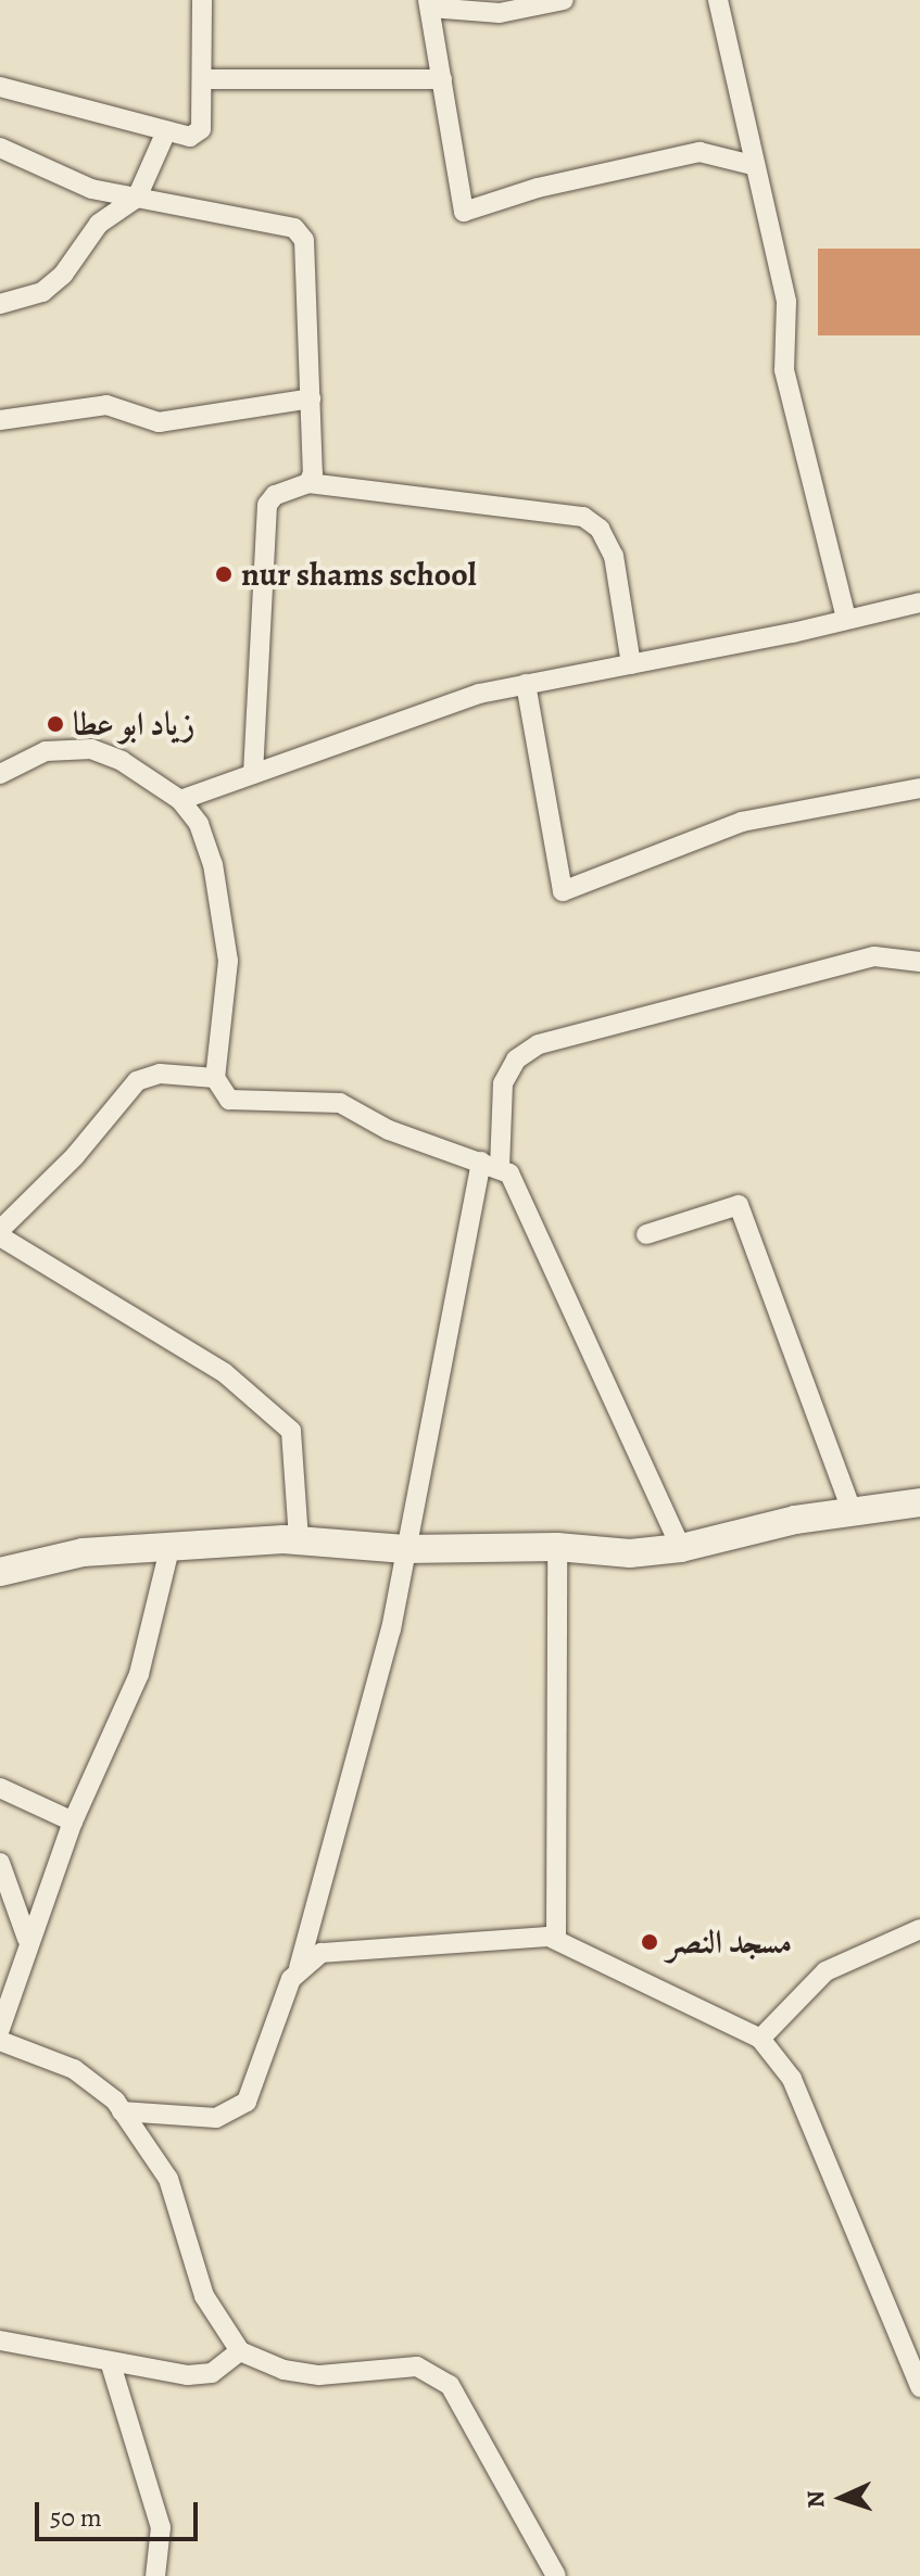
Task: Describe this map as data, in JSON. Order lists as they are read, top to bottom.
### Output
{
  "places": ["nur shams school", "زياد ابو عطا", "مسجد النصر"],
  "scale_bar": "50 m",
  "north": "left"
}
